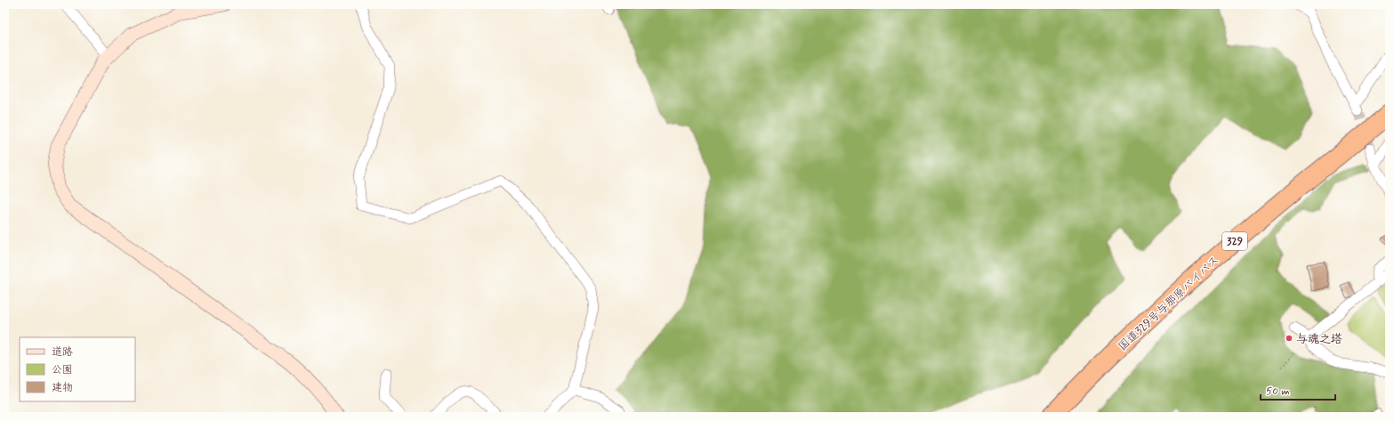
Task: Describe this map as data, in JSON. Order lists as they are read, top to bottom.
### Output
{
  "streets": {
    "highway": ["329", "国道329号与那原バイパス"]
  },
  "places": ["与魂之塔"],
  "legend": ["道路", "公園", "建物"],
  "scale_bar": "50 m"
}
